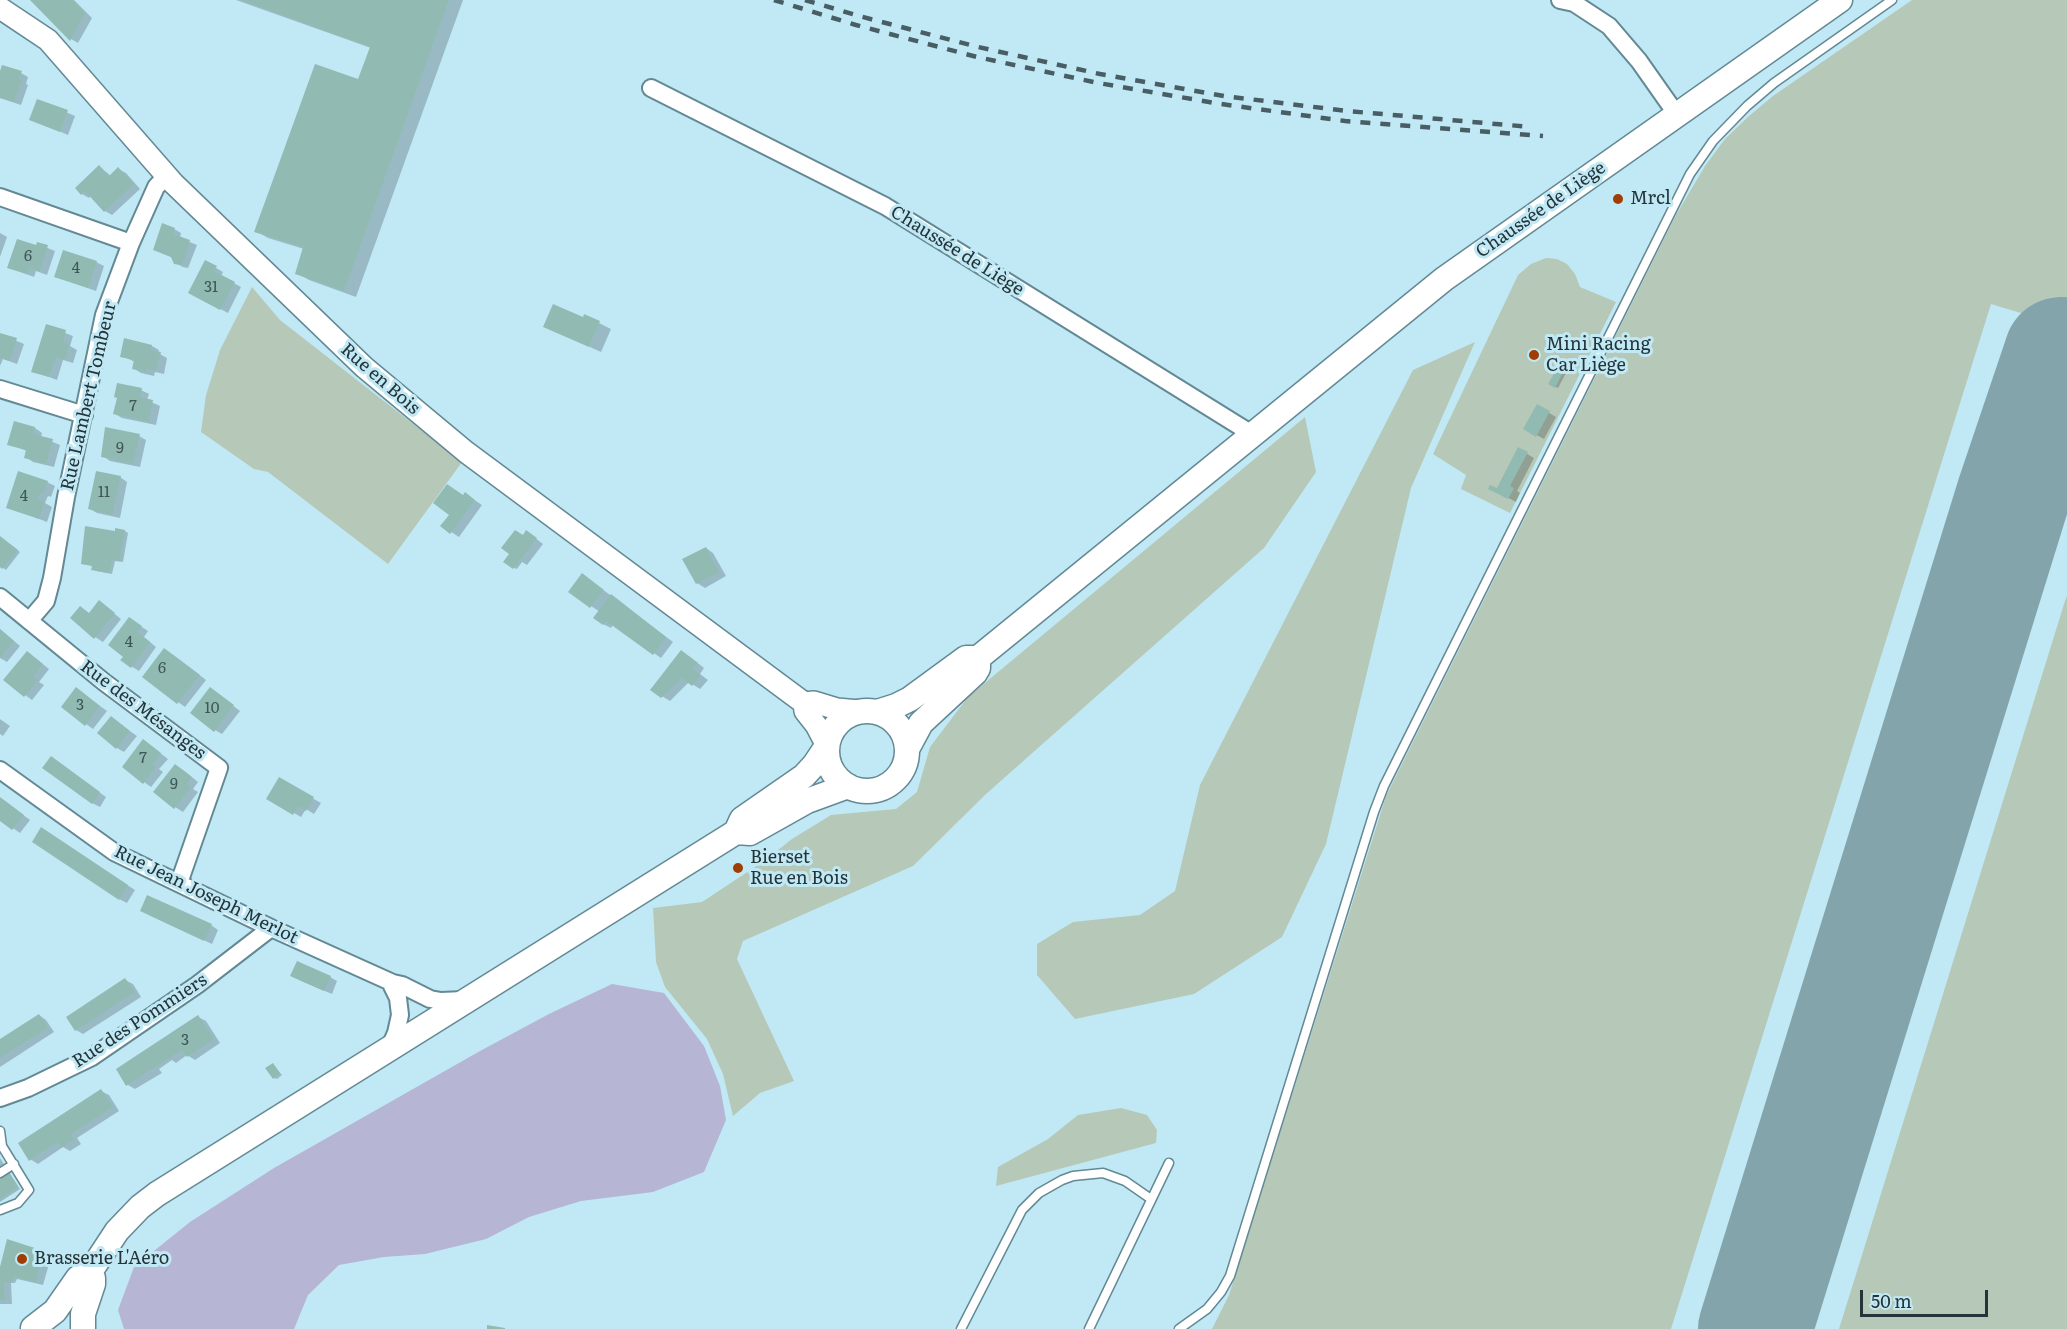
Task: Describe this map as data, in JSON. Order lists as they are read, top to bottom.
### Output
{
  "streets": {
    "main road": ["Chaussée de Liège"],
    "street": [
      "Rue en Bois",
      "Rue Lambert Tombeur",
      "Rue des Mésanges",
      "Rue Jean Joseph Merlot",
      "Rue des Pommiers"
    ]
  },
  "crossings": [
    ["Chaussée de Liège", "Rue en Bois"],
    ["Rue en Bois", "Rue Lambert Tombeur"],
    ["Rue Lambert Tombeur", "Rue des Mésanges"],
    ["Rue des Mésanges", "Rue Jean Joseph Merlot"],
    ["Rue Jean Joseph Merlot", "Rue des Pommiers"]
  ],
  "places": [
    "Mrcl",
    "Mini Racing Car Liège",
    "Bierset Rue en Bois",
    "Brasserie L'Aéro"
  ],
  "house_numbers": [
    "6",
    "4",
    "31",
    "7",
    "9",
    "11",
    "4",
    "4",
    "6",
    "3",
    "10",
    "7",
    "9",
    "3"
  ],
  "scale_bar": "50 m"
}
